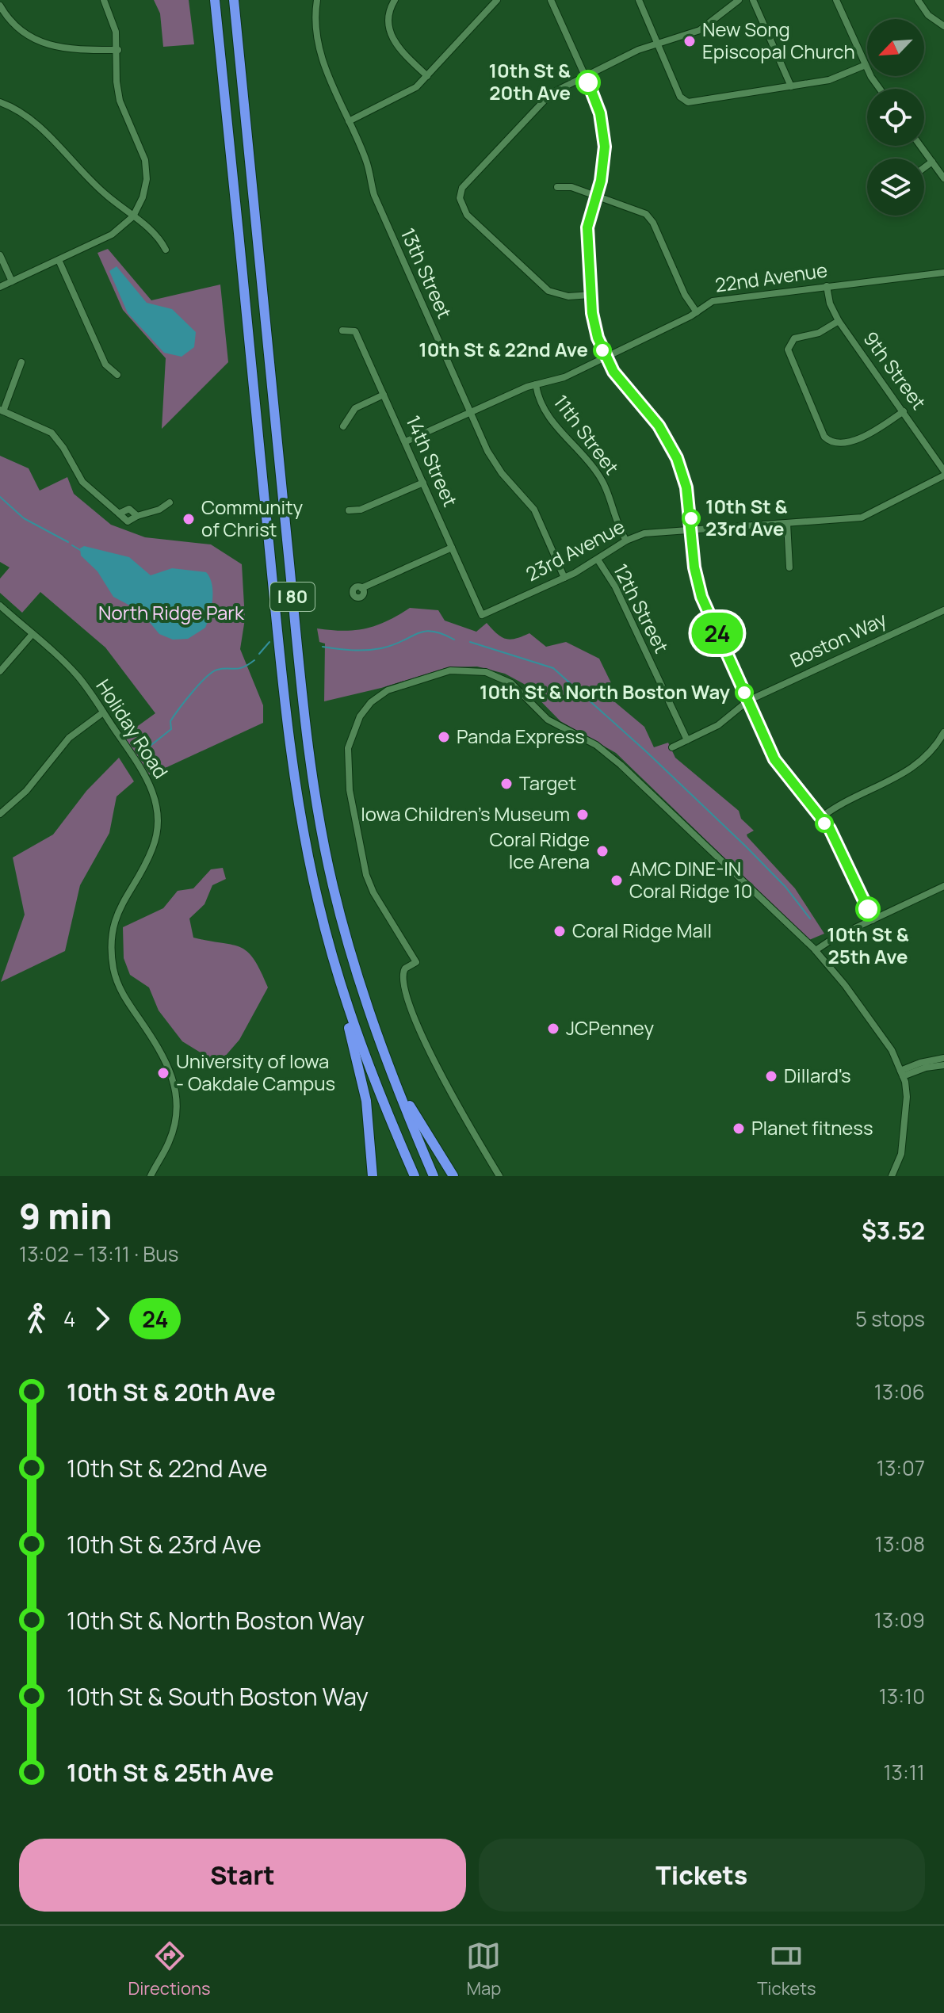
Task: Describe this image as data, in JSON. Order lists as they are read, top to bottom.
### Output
{
  "streets": {
    "highway": ["I 80"],
    "street": [
      "13th Street",
      "22nd Avenue",
      "9th Street",
      "11th Street",
      "14th Street",
      "23rd Avenue",
      "12th Street",
      "Boston Way",
      "Holiday Road"
    ]
  },
  "crossings": [
    ["13th Street", "22nd Avenue"],
    ["13th Street", "23rd Avenue"],
    ["22nd Avenue", "9th Street"],
    ["22nd Avenue", "11th Street"],
    ["22nd Avenue", "14th Street"],
    ["11th Street", "23rd Avenue"],
    ["14th Street", "23rd Avenue"],
    ["23rd Avenue", "12th Street"],
    ["12th Street", "Boston Way"]
  ],
  "parks": ["North Ridge Park"],
  "places": [
    "New Song Episcopal Church",
    "10th St & 20th Ave",
    "10th St & 22nd Ave",
    "10th St & 23rd Ave",
    "Community of Christ",
    "10th St & North Boston Way",
    "Panda Express",
    "Target",
    "Iowa Children's Museum",
    "Coral Ridge Ice Arena",
    "AMC DINE-IN Coral Ridge 10",
    "10th St & 25th Ave",
    "Coral Ridge Mall",
    "JCPenney",
    "University of Iowa - Oakdale Campus",
    "Dillard's",
    "Planet fitness"
  ],
  "lines": ["bus line 24"],
  "north": "bottom left",
  "page": {
    "on_map": "24",
    "heading": ["9 min", "13:02 – 13:11 · Bus", "$3.52"],
    "legs": ["4", "24", "5 stops"],
    "list": [
      {
        "name": "10th St & 20th Ave",
        "value": "13:06"
      },
      {
        "name": "10th St & 22nd Ave",
        "value": "13:07"
      },
      {
        "name": "10th St & 23rd Ave",
        "value": "13:08"
      },
      {
        "name": "10th St & North Boston Way",
        "value": "13:09"
      },
      {
        "name": "10th St & South Boston Way",
        "value": "13:10"
      },
      {
        "name": "10th St & 25th Ave",
        "value": "13:11"
      }
    ],
    "buttons": ["Start", "Tickets"],
    "tabs": ["Directions", "Map", "Tickets"]
  }
}
